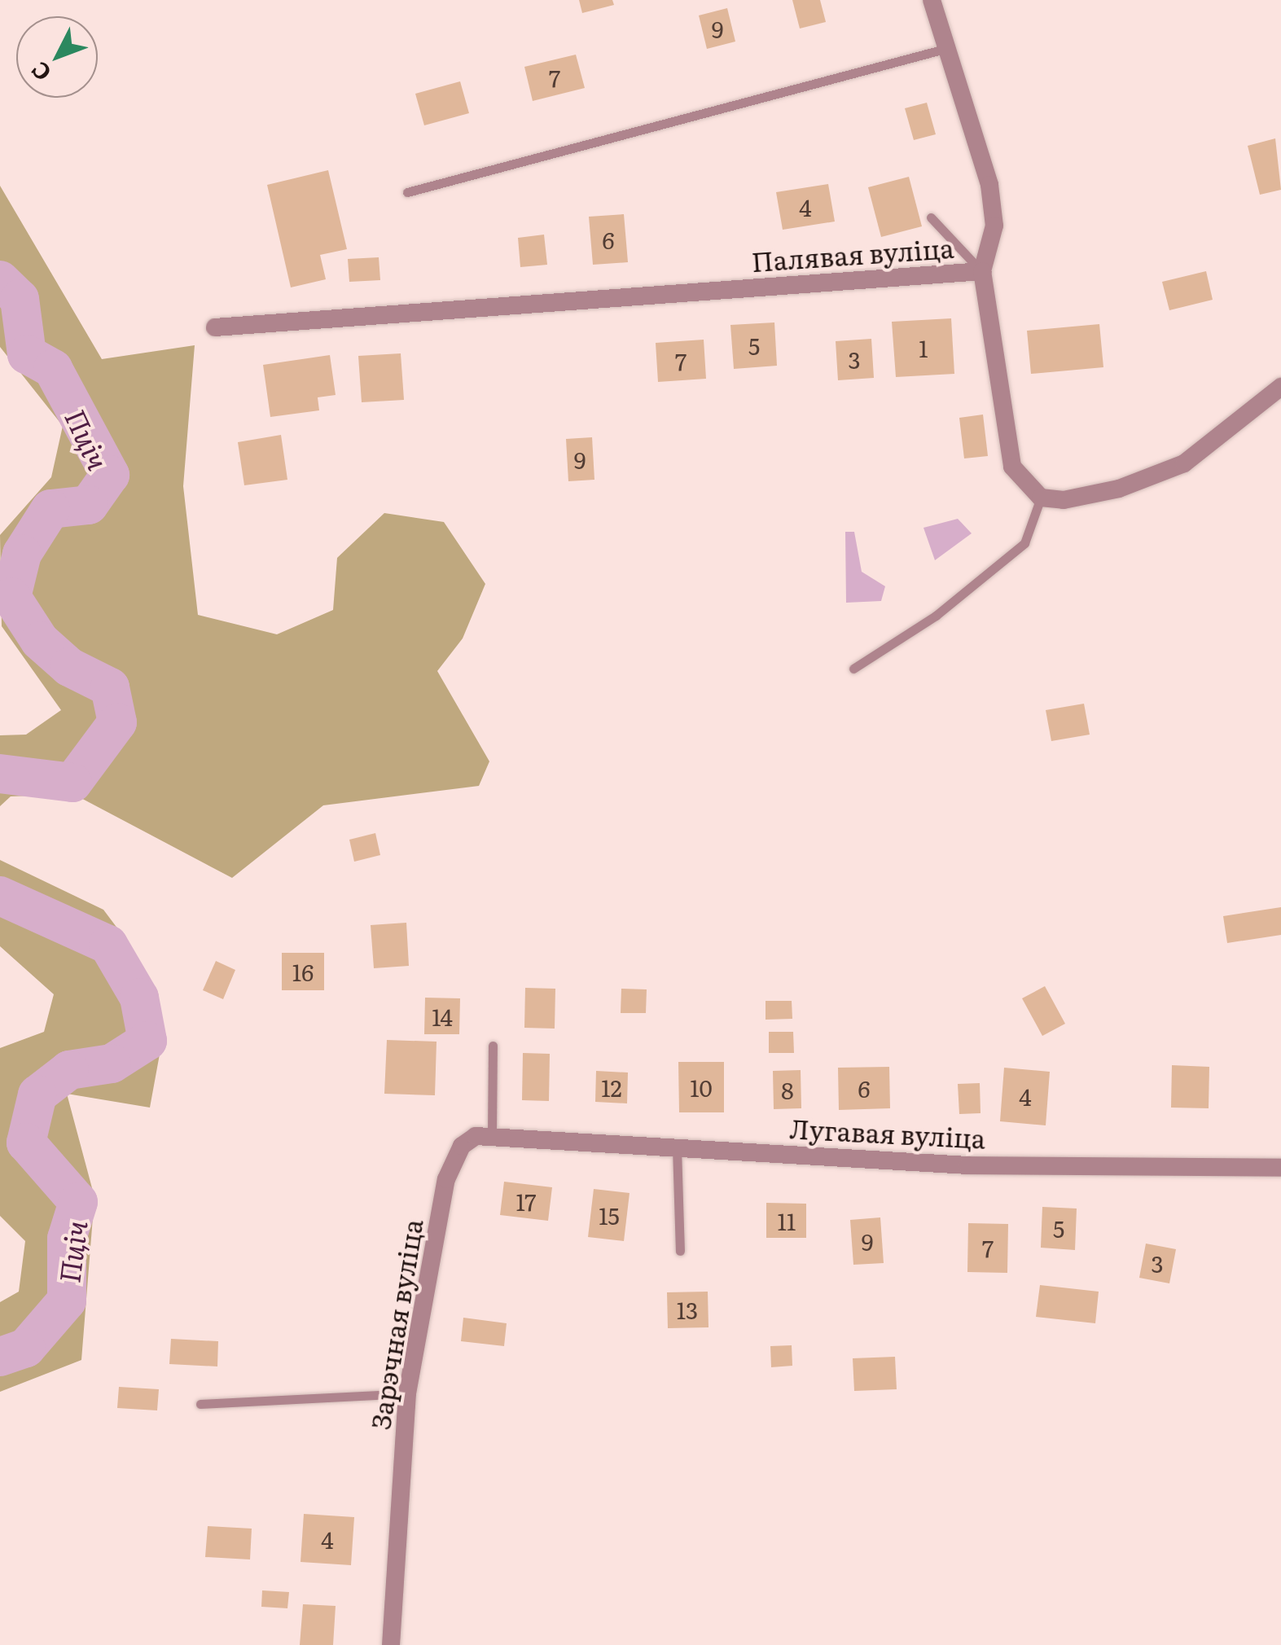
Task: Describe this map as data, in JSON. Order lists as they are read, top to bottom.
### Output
{
  "streets": {
    "street": ["Палявая вуліца", "Лугавая вуліца", "Зарэчная вуліца"]
  },
  "crossings": [
    ["Лугавая вуліца", "Зарэчная вуліца"]
  ],
  "water": ["Пціч"],
  "house_numbers": [
    "9",
    "7",
    "4",
    "6",
    "5",
    "1",
    "3",
    "7",
    "9",
    "16",
    "14",
    "12",
    "10",
    "6",
    "8",
    "4",
    "17",
    "15",
    "11",
    "5",
    "9",
    "7",
    "3",
    "13",
    "4"
  ],
  "north": "bottom left"
}
